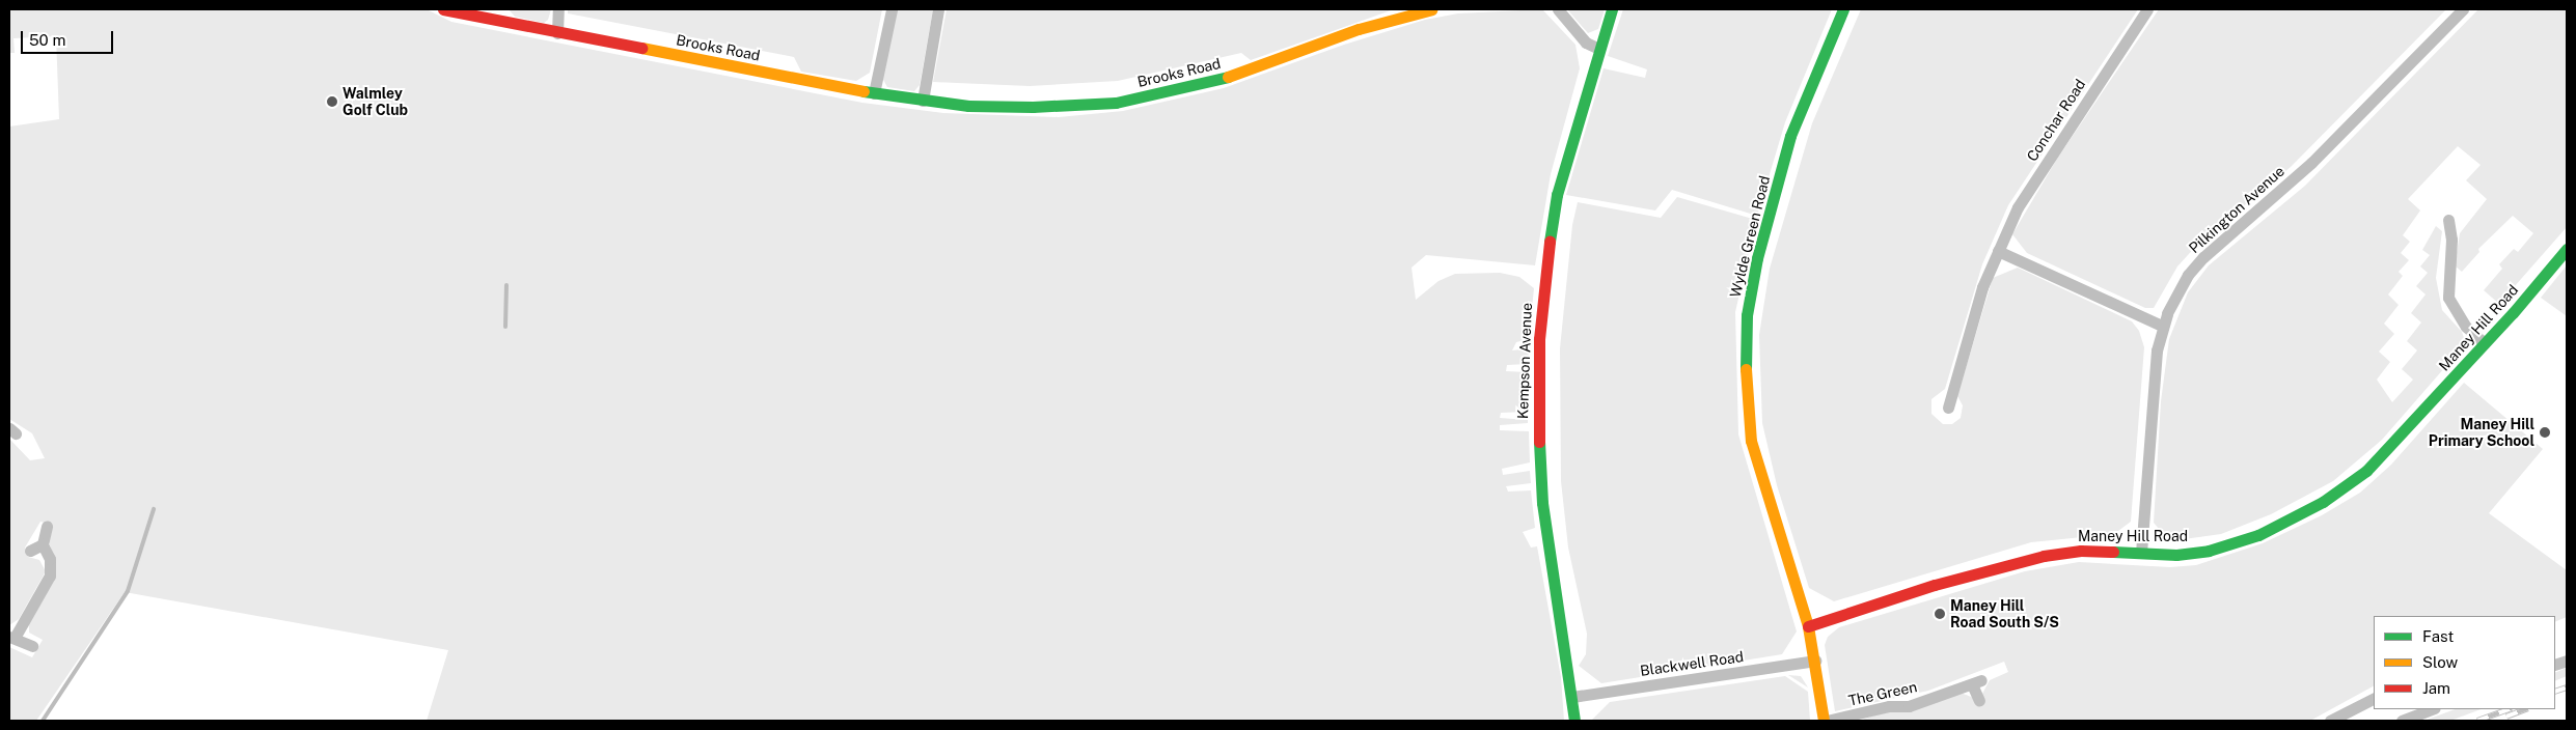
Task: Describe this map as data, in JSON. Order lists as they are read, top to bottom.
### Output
{
  "streets": {
    "street": [
      "Brooks Road",
      "Conchar Road",
      "Pilkington Avenue",
      "Wylde Green Road",
      "Maney Hill Road",
      "Kempson Avenue",
      "Blackwell Road",
      "The Green"
    ]
  },
  "crossings": [
    ["Pilkington Avenue", "Maney Hill Road"],
    ["Wylde Green Road", "Maney Hill Road"],
    ["Wylde Green Road", "Blackwell Road"],
    ["Wylde Green Road", "The Green"],
    ["Kempson Avenue", "Blackwell Road"]
  ],
  "places": ["Walmley Golf Club", "Maney Hill Primary School", "Maney Hill Road South S/S"],
  "legend": ["Fast", "Slow", "Jam"],
  "scale_bar": "50 m"
}
